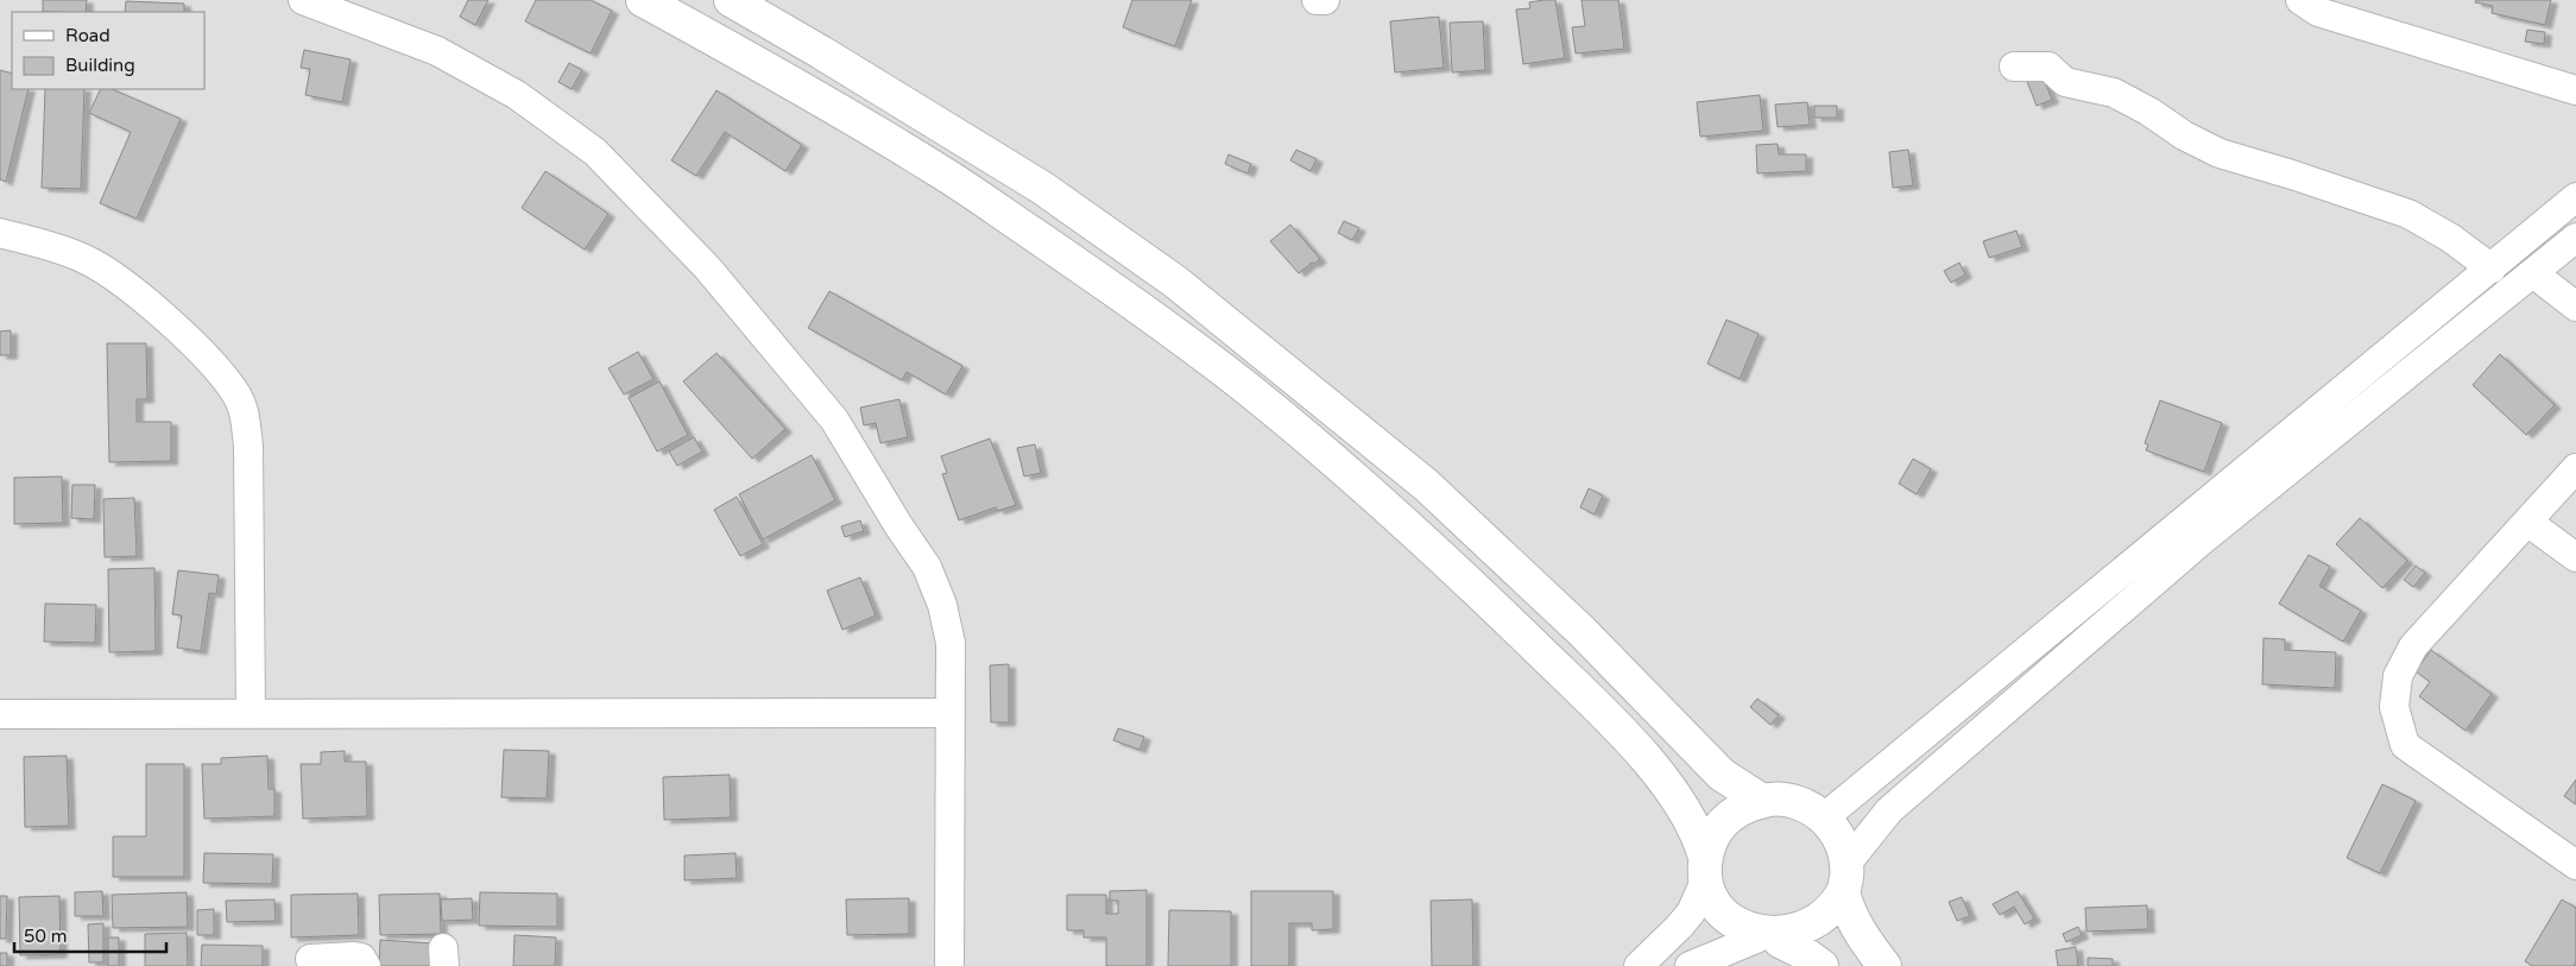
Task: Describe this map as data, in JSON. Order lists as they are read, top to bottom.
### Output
{
  "legend": ["Road", "Building"],
  "scale_bar": "50 m"
}
